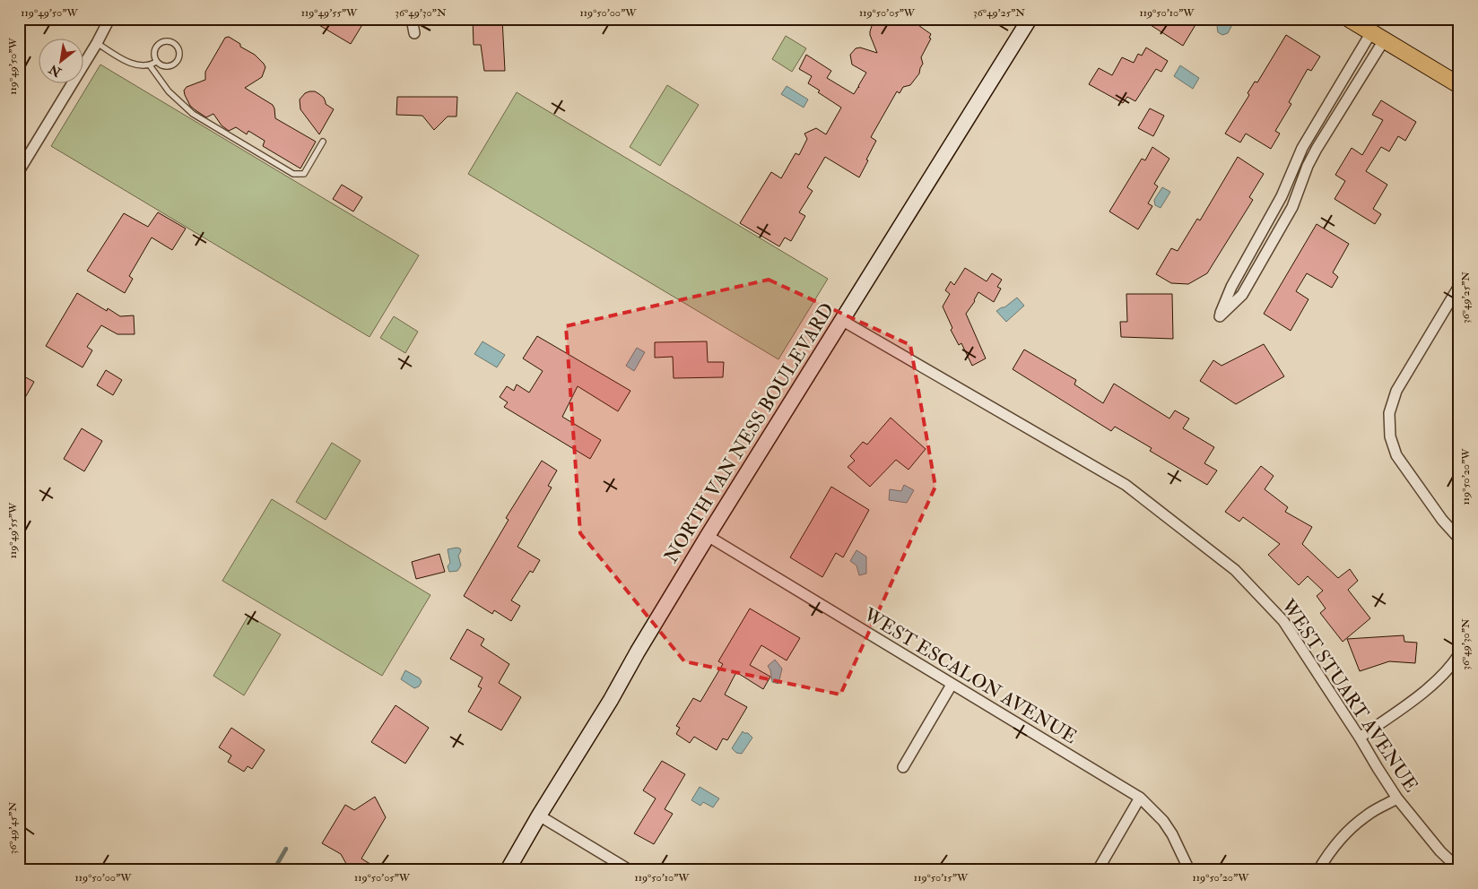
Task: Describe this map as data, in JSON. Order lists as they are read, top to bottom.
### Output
{
  "streets": {
    "street": ["NORTH VAN NESS BOULEVARD", "WEST ESCALON AVENUE", "WEST STUART AVENUE"]
  },
  "crossings": [
    ["NORTH VAN NESS BOULEVARD", "WEST ESCALON AVENUE"],
    ["NORTH VAN NESS BOULEVARD", "WEST STUART AVENUE"]
  ],
  "north": "bottom left",
  "coordinates": [
    "119°49'50\"W",
    "119°49'55\"W",
    "36°49'30\"N",
    "119°50'00\"W",
    "119°50'05\"W",
    "36°49'25\"N",
    "119°50'10\"W",
    "119°50'20\"W",
    "36°49'45\"N",
    "119°50'15\"W"
  ]
}
